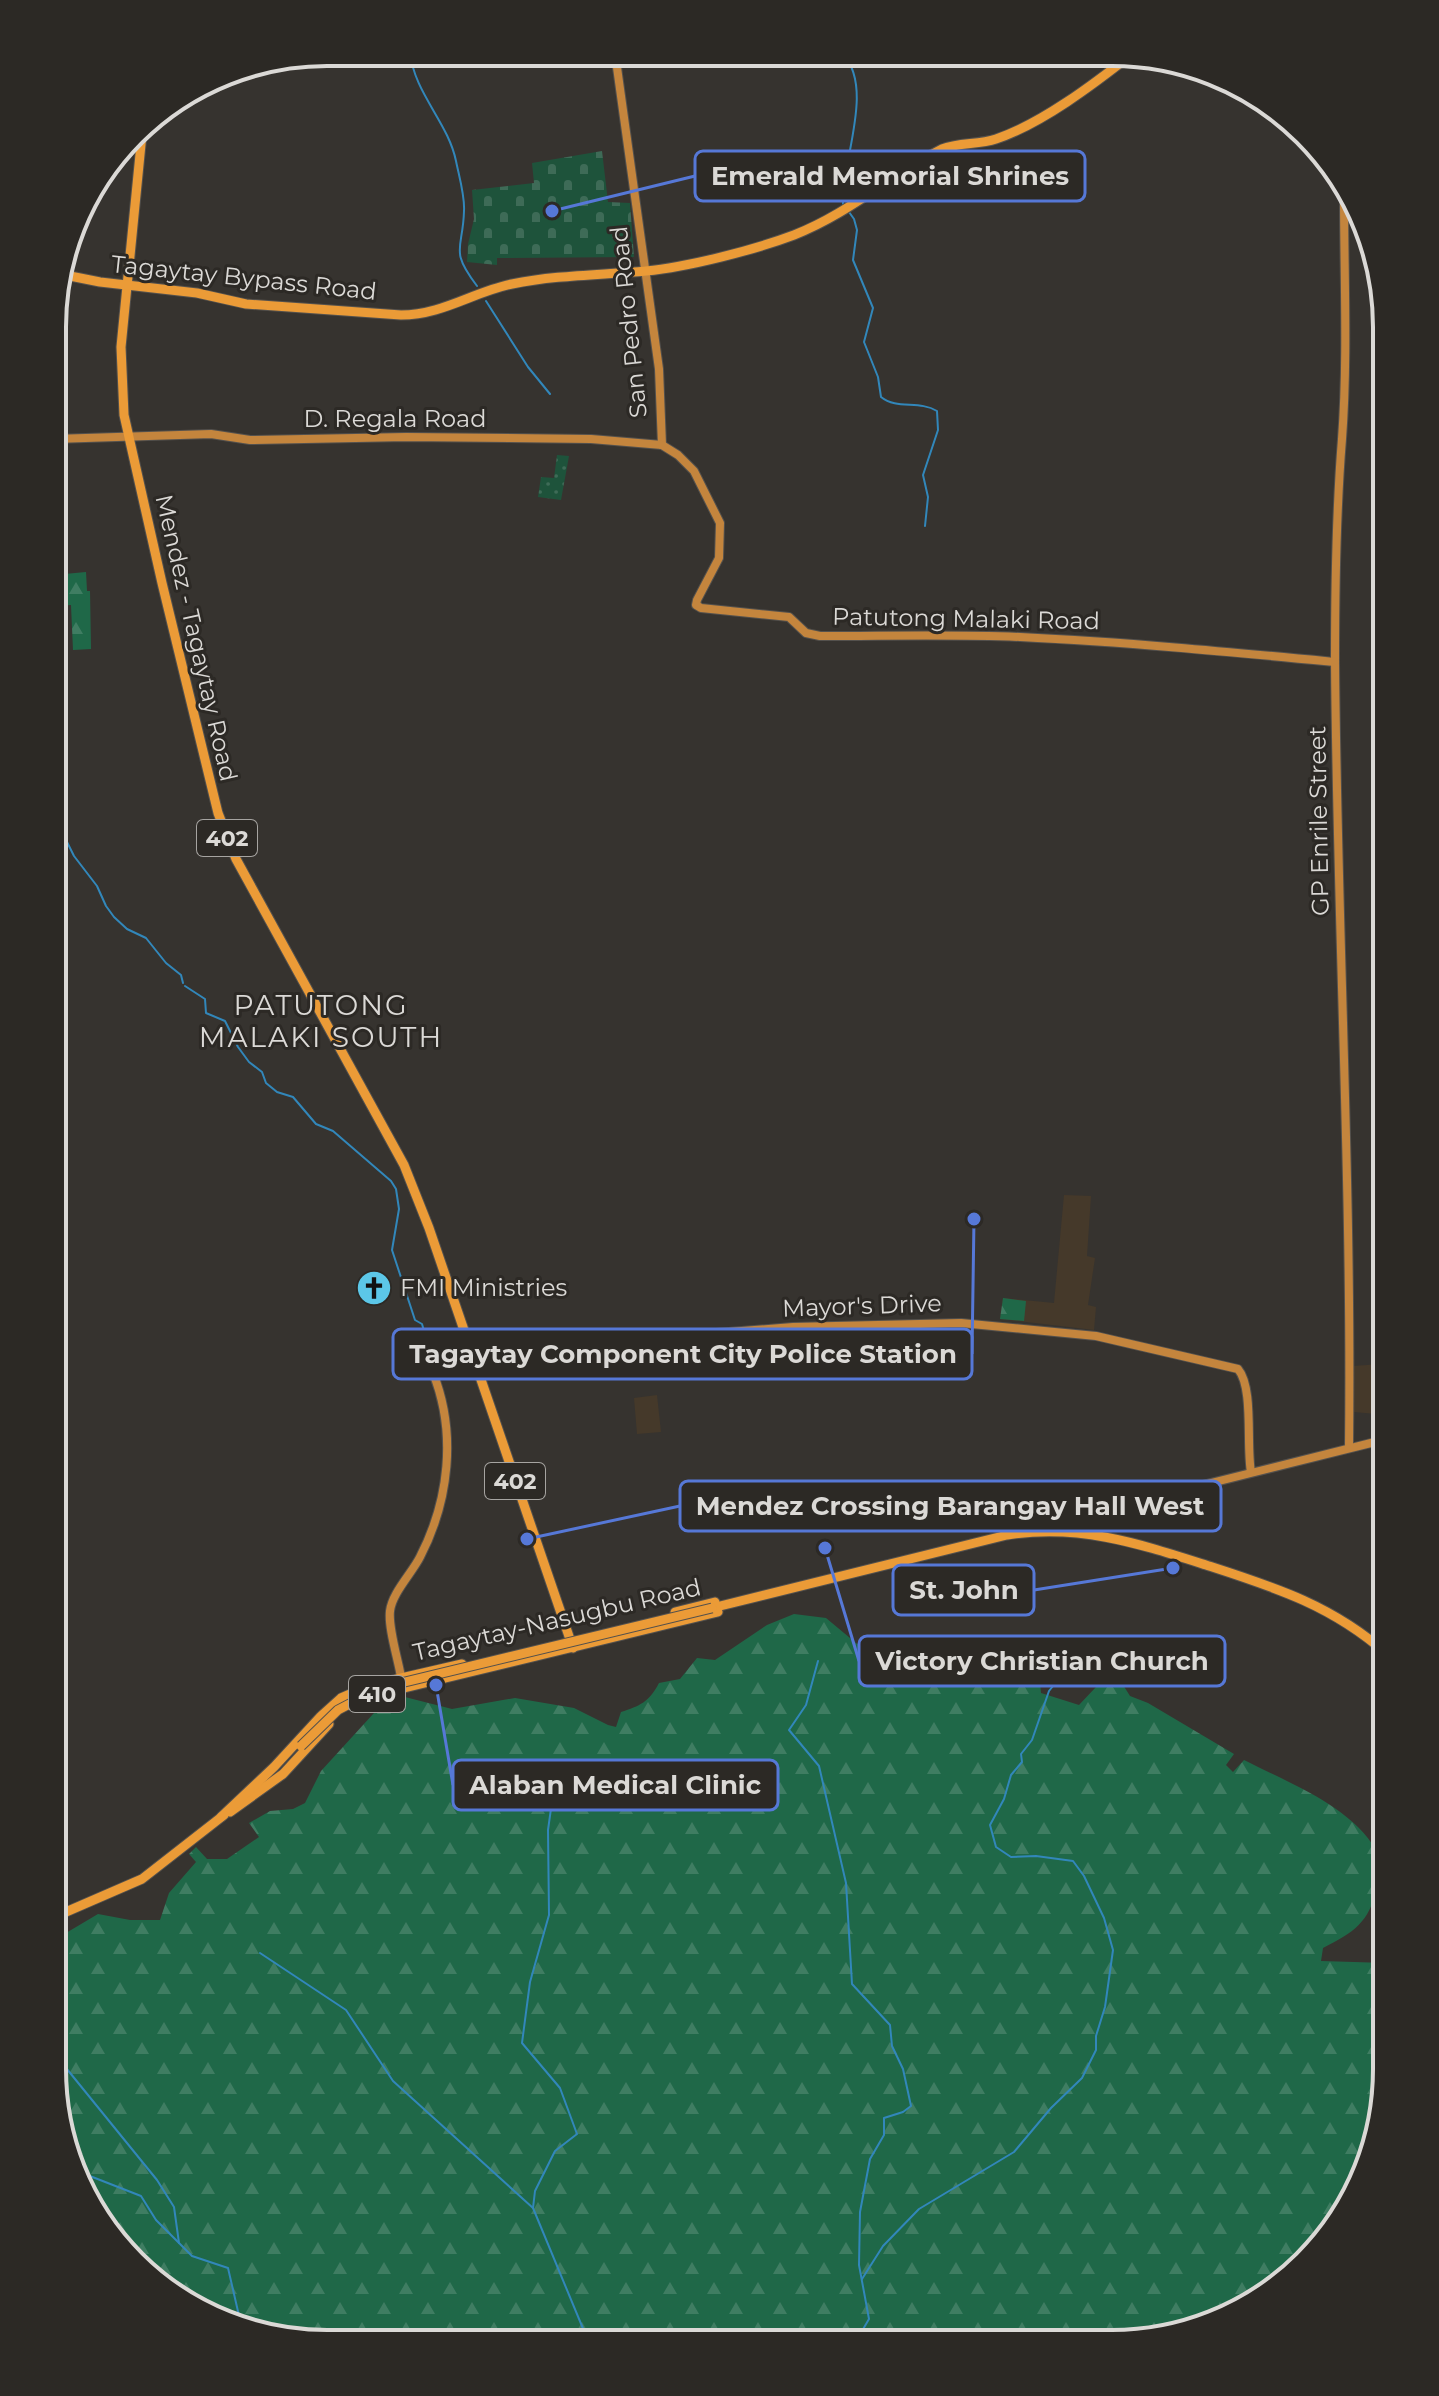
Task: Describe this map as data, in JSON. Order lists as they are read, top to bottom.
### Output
{
  "streets": {
    "main road": [
      "Tagaytay Bypass Road",
      "Mendez - Tagaytay Road",
      "402",
      "Tagaytay-Nasugbu Road",
      "410"
    ],
    "street": [
      "San Pedro Road",
      "D. Regala Road",
      "Patutong Malaki Road",
      "GP Enrile Street",
      "Mayor's Drive"
    ]
  },
  "crossings": [
    ["Tagaytay Bypass Road", "San Pedro Road"],
    ["Tagaytay Bypass Road", "402"],
    ["San Pedro Road", "D. Regala Road"],
    ["San Pedro Road", "Patutong Malaki Road"],
    ["D. Regala Road", "Patutong Malaki Road"],
    ["D. Regala Road", "Mendez - Tagaytay Road"],
    ["D. Regala Road", "402"],
    ["Patutong Malaki Road", "GP Enrile Street"],
    ["Mendez - Tagaytay Road", "402"],
    ["Mendez - Tagaytay Road", "Mayor's Drive"],
    ["Mendez - Tagaytay Road", "Tagaytay-Nasugbu Road"]
  ],
  "districts": ["PATUTONG MALAKI SOUTH"],
  "places": {
    "other": [
      "Emerald Memorial Shrines",
      "Tagaytay Component City Police Station",
      "Mendez Crossing Barangay Hall West",
      "Victory Christian Church",
      "St. John",
      "Alaban Medical Clinic"
    ],
    "church": ["FMI Ministries"]
  }
}
